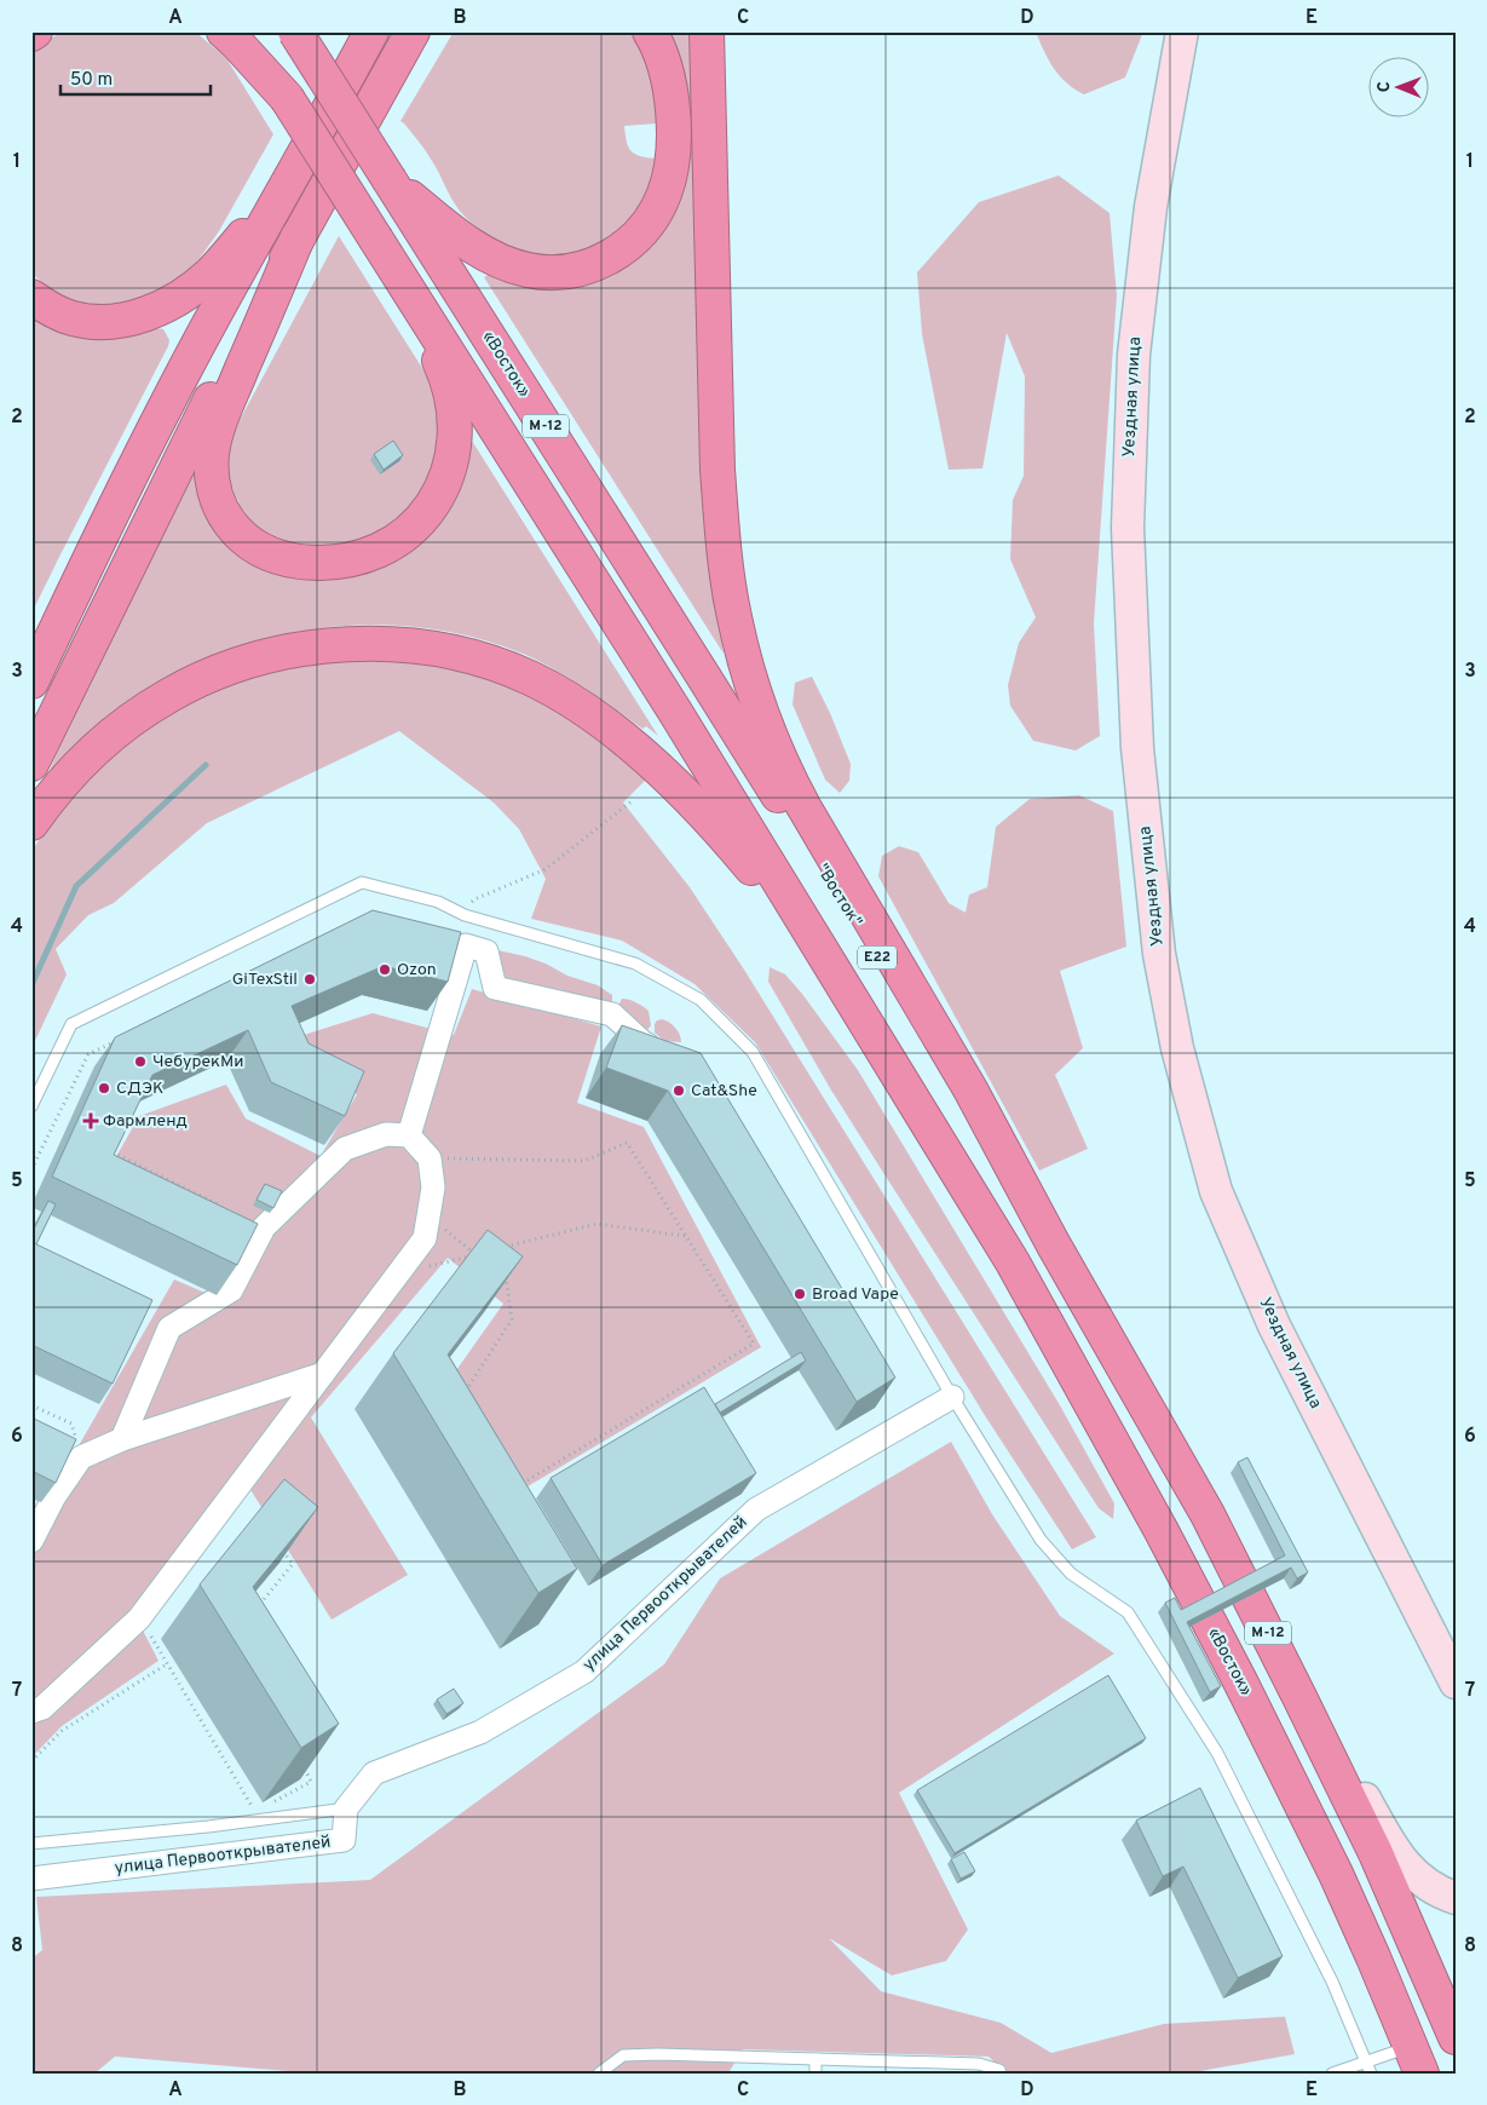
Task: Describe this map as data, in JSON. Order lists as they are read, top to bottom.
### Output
{
  "streets": {
    "highway": [
      "«Восток»",
      "М-12",
      "\"Восток\"",
      "E22"
    ],
    "street": ["Уездная улица", "улица Первооткрывателей"]
  },
  "crossings": [
    ["«Восток»", "\"Восток\""],
    ["М-12", "\"Восток\""]
  ],
  "places": {
    "other": [
      "Ozon",
      "GiTexStil",
      "ЧебурекМи",
      "СДЭК",
      "Cat&She",
      "Broad Vape"
    ],
    "health": ["Фармленд"]
  },
  "scale_bar": "50 m",
  "north": "left",
  "grid": {
    "columns": [
      "A",
      "B",
      "C",
      "D",
      "E"
    ],
    "rows": [
      "1",
      "2",
      "3",
      "4",
      "5",
      "6",
      "7",
      "8"
    ]
  }
}
